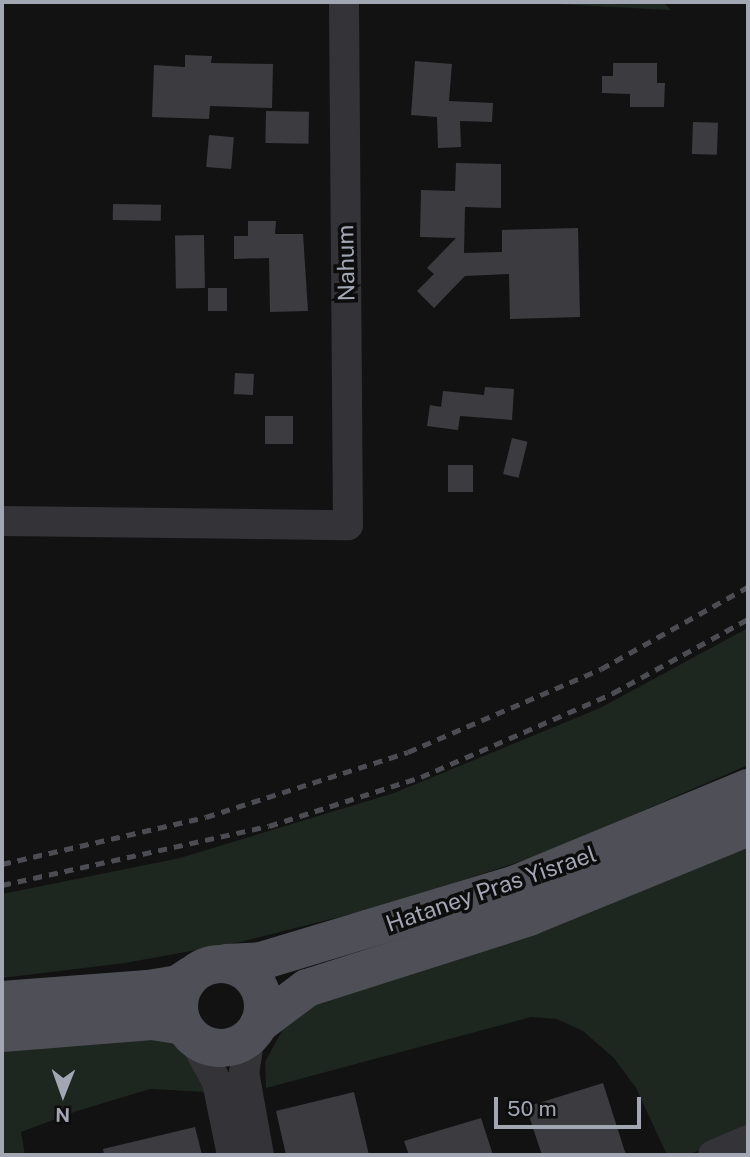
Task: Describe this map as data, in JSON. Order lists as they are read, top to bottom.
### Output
{
  "streets": {
    "main road": ["Hataney Pras Yisrael"],
    "street": ["Nahum"]
  },
  "scale_bar": "50 m",
  "north": "bottom"
}
